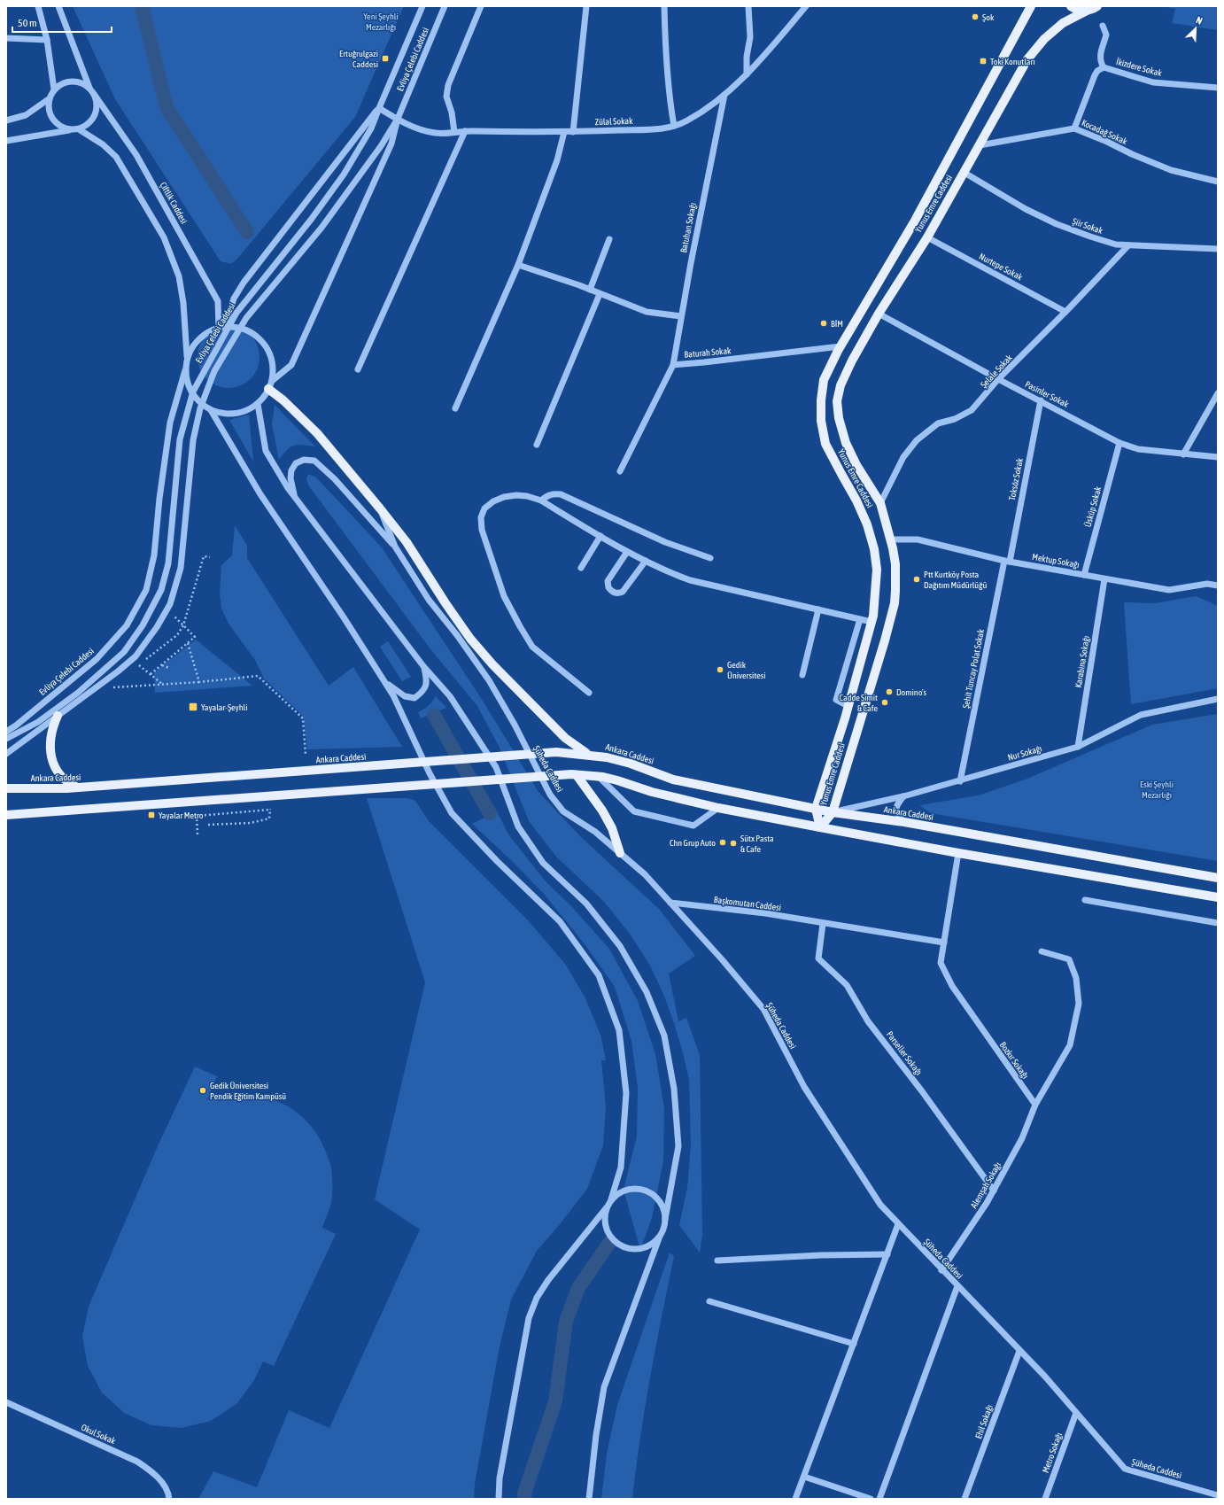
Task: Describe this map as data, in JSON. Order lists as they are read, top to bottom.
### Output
{
  "streets": {
    "main road": ["Yunus Emre Caddesi", "Ankara Caddesi"],
    "street": [
      "Evliya Çelebi Caddesi",
      "İkizdere Sokak",
      "Zülal Sokak",
      "Kocadağ Sokak",
      "Çiftlik Caddesi",
      "Şiir Sokak",
      "Batuhan Sokağı",
      "Nurtepe Sokak",
      "Baturah Sokak",
      "Şelale Sokak",
      "Pasinler Sokak",
      "Toksöz Sokak",
      "Üsküp Sokak",
      "Mektup Sokağı",
      "Karabina Sokağı",
      "Şehit Tuncay Polat Sokak",
      "Nur Sokağı",
      "Şüheda Caddesi",
      "Başkomutan Caddesi",
      "Parseller Sokağı",
      "Bozkır Sokağı",
      "Alemşah Sokağı",
      "Ehil Sokağı",
      "Okul Sokak",
      "Metro Sokağı"
    ]
  },
  "crossings": [
    ["Evliya Çelebi Caddesi", "Zülal Sokak"],
    ["Evliya Çelebi Caddesi", "Çiftlik Caddesi"],
    ["İkizdere Sokak", "Kocadağ Sokak"],
    ["Zülal Sokak", "Batuhan Sokağı"],
    ["Kocadağ Sokak", "Yunus Emre Caddesi"],
    ["Yunus Emre Caddesi", "Şiir Sokak"],
    ["Yunus Emre Caddesi", "Nurtepe Sokak"],
    ["Yunus Emre Caddesi", "Baturah Sokak"],
    ["Yunus Emre Caddesi", "Şelale Sokak"],
    ["Yunus Emre Caddesi", "Pasinler Sokak"],
    ["Yunus Emre Caddesi", "Mektup Sokağı"],
    ["Yunus Emre Caddesi", "Nur Sokağı"],
    ["Yunus Emre Caddesi", "Ankara Caddesi"],
    ["Şiir Sokak", "Şelale Sokak"],
    ["Batuhan Sokağı", "Baturah Sokak"],
    ["Nurtepe Sokak", "Şelale Sokak"],
    ["Şelale Sokak", "Pasinler Sokak"],
    ["Pasinler Sokak", "Toksöz Sokak"],
    ["Pasinler Sokak", "Üsküp Sokak"],
    ["Toksöz Sokak", "Mektup Sokağı"],
    ["Toksöz Sokak", "Şehit Tuncay Polat Sokak"],
    ["Üsküp Sokak", "Mektup Sokağı"],
    ["Mektup Sokağı", "Karabina Sokağı"],
    ["Mektup Sokağı", "Şehit Tuncay Polat Sokak"],
    ["Karabina Sokağı", "Nur Sokağı"],
    ["Şehit Tuncay Polat Sokak", "Nur Sokağı"],
    ["Nur Sokağı", "Ankara Caddesi"],
    ["Şüheda Caddesi", "Başkomutan Caddesi"],
    ["Şüheda Caddesi", "Alemşah Sokağı"],
    ["Şüheda Caddesi", "Ehil Sokağı"],
    ["Şüheda Caddesi", "Metro Sokağı"],
    ["Başkomutan Caddesi", "Parseller Sokağı"],
    ["Başkomutan Caddesi", "Bozkır Sokağı"],
    ["Parseller Sokağı", "Alemşah Sokağı"],
    ["Bozkır Sokağı", "Alemşah Sokağı"]
  ],
  "parks": ["Yeni Şeyhli Mezarlığı", "Eski Şeyhli Mezarlığı"],
  "places": {
    "other": [
      "Şok",
      "BİM",
      "Ptt Kurtköy Posta Dağıtım Müdürlüğü",
      "Gedik Üniversitesi",
      "Domino's",
      "Cadde Simit & Cafe",
      "Chn Grup Auto",
      "Sütx Pasta & Cafe",
      "Gedik Üniversitesi Pendik Eğitim Kampüsü"
    ],
    "transit": [
      "Ertuğrulgazi Caddesi",
      "Toki Konutları",
      "Yayalar-Şeyhli",
      "Yayalar Metro"
    ]
  },
  "scale_bar": "50 m",
  "north": "top right"
}
